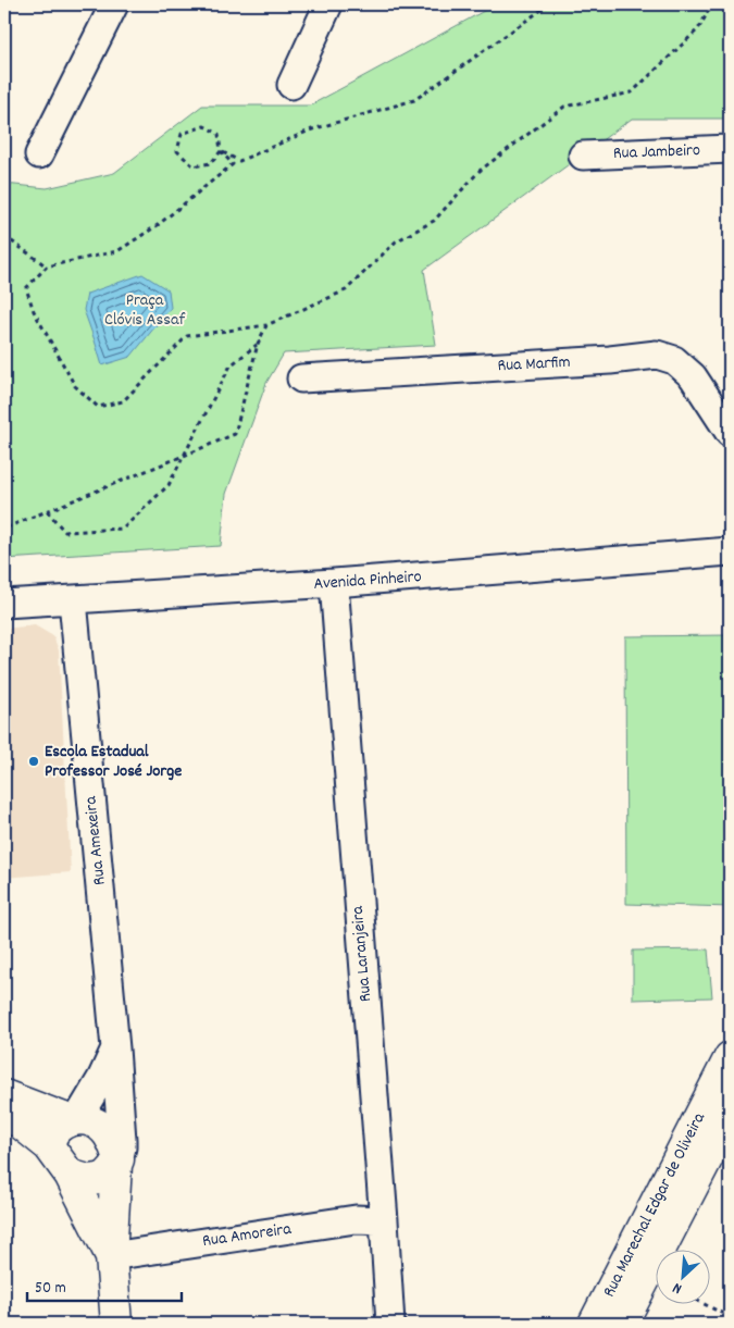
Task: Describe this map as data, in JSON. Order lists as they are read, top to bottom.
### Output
{
  "streets": {
    "main road": ["Rua Marechal Edgar de Oliveira"],
    "street": [
      "Rua Jambeiro",
      "Rua Marfim",
      "Avenida Pinheiro",
      "Rua Amexeira",
      "Rua Laranjeira",
      "Rua Amoreira"
    ]
  },
  "crossings": [
    ["Avenida Pinheiro", "Rua Amexeira"],
    ["Avenida Pinheiro", "Rua Laranjeira"],
    ["Rua Laranjeira", "Rua Amoreira"]
  ],
  "parks": ["Praça Clóvis Assaf"],
  "places": ["Escola Estadual Professor José Jorge"],
  "scale_bar": "50 m",
  "north": "bottom left"
}
